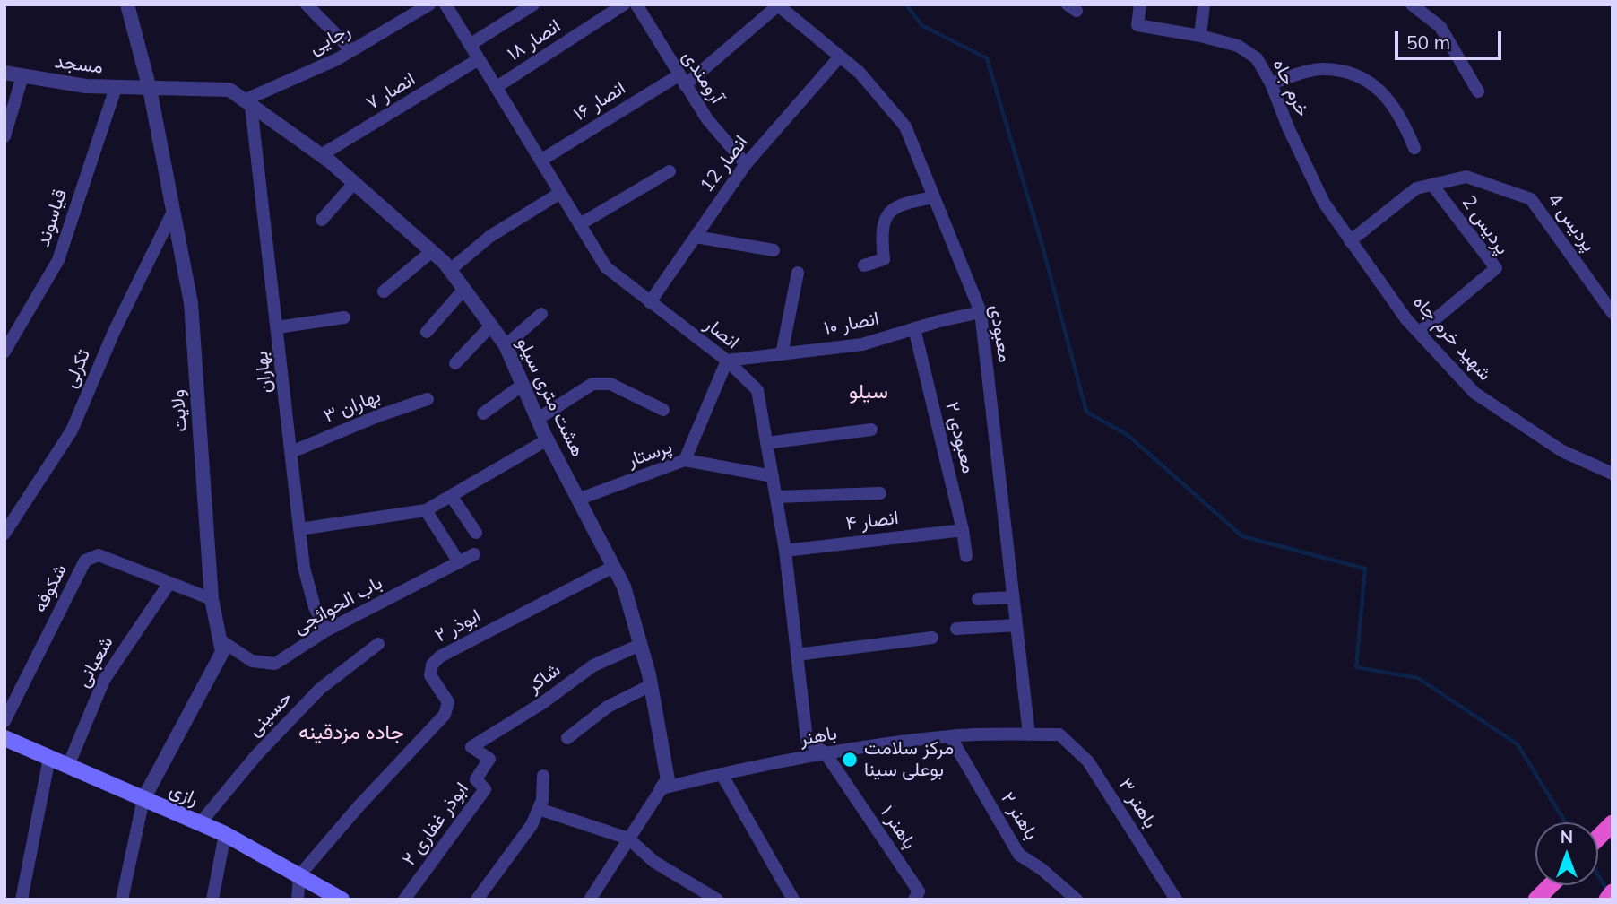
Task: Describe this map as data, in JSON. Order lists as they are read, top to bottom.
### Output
{
  "streets": {
    "main road": ["رازی"],
    "street": [
      "رجایی",
      "انصار ۱۸",
      "مسجد",
      "آرومندی",
      "خرم جاه",
      "انصار ۷",
      "انصار ۱۶",
      "انصار 12",
      "قیاسوند",
      "پردیس 4",
      "پردیس 2",
      "انصار ۱۰",
      "انصار",
      "معبودی",
      "شهید خرم جاه",
      "تکرلی",
      "بهاران",
      "هشت متری سیلو",
      "بهاران ۳",
      "ولایت",
      "معبودی ۲",
      "پرستار",
      "انصار ۴",
      "شکوفه",
      "باب الحوائجی",
      "ابوذر ۲",
      "شعبانی",
      "شاکر",
      "حسینی",
      "باهنر",
      "باهنر ۳",
      "باهنر ۲",
      "ابوذر غفاری ۲",
      "باهنر ۱"
    ]
  },
  "crossings": [
    ["رجایی", "بهاران"],
    ["رجایی", "هشت متری سیلو"],
    ["انصار ۱۸", "انصار"],
    ["مسجد", "قیاسوند"],
    ["مسجد", "هشت متری سیلو"],
    ["مسجد", "ولایت"],
    ["آرومندی", "انصار ۱۶"],
    ["آرومندی", "انصار 12"],
    ["خرم جاه", "پردیس 4"],
    ["خرم جاه", "شهید خرم جاه"],
    ["انصار ۷", "انصار"],
    ["انصار ۷", "هشت متری سیلو"],
    ["انصار ۱۶", "انصار"],
    ["انصار ۱۶", "معبودی"],
    ["انصار 12", "انصار"],
    ["انصار 12", "معبودی"],
    ["پردیس 4", "پردیس 2"],
    ["پردیس 4", "شهید خرم جاه"],
    ["پردیس 2", "شهید خرم جاه"],
    ["انصار ۱۰", "انصار"],
    ["انصار ۱۰", "معبودی"],
    ["انصار ۱۰", "معبودی ۲"],
    ["انصار", "پرستار"],
    ["انصار", "انصار ۴"],
    ["انصار", "باهنر"],
    ["انصار", "باهنر ۱"],
    ["معبودی", "باهنر"],
    ["تکرلی", "ولایت"],
    ["بهاران", "هشت متری سیلو"],
    ["بهاران", "بهاران ۳"],
    ["بهاران", "باب الحوائجی"],
    ["هشت متری سیلو", "ولایت"],
    ["هشت متری سیلو", "پرستار"],
    ["هشت متری سیلو", "ابوذر ۲"],
    ["هشت متری سیلو", "شاکر"],
    ["هشت متری سیلو", "باهنر"],
    ["ولایت", "شکوفه"],
    ["ولایت", "باب الحوائجی"],
    ["ولایت", "رازی"],
    ["معبودی ۲", "انصار ۴"],
    ["شکوفه", "شعبانی"],
    ["ابوذر ۲", "رازی"],
    ["شعبانی", "رازی"],
    ["شاکر", "ابوذر غفاری ۲"],
    ["حسینی", "رازی"],
    ["باهنر", "باهنر ۳"],
    ["باهنر", "باهنر ۲"],
    ["باهنر", "باهنر ۱"]
  ],
  "districts": ["سیلو", "جاده مزدقینه"],
  "places": ["مرکز سلامت بوعلی سینا"],
  "scale_bar": "50 m",
  "north": "top"
}
